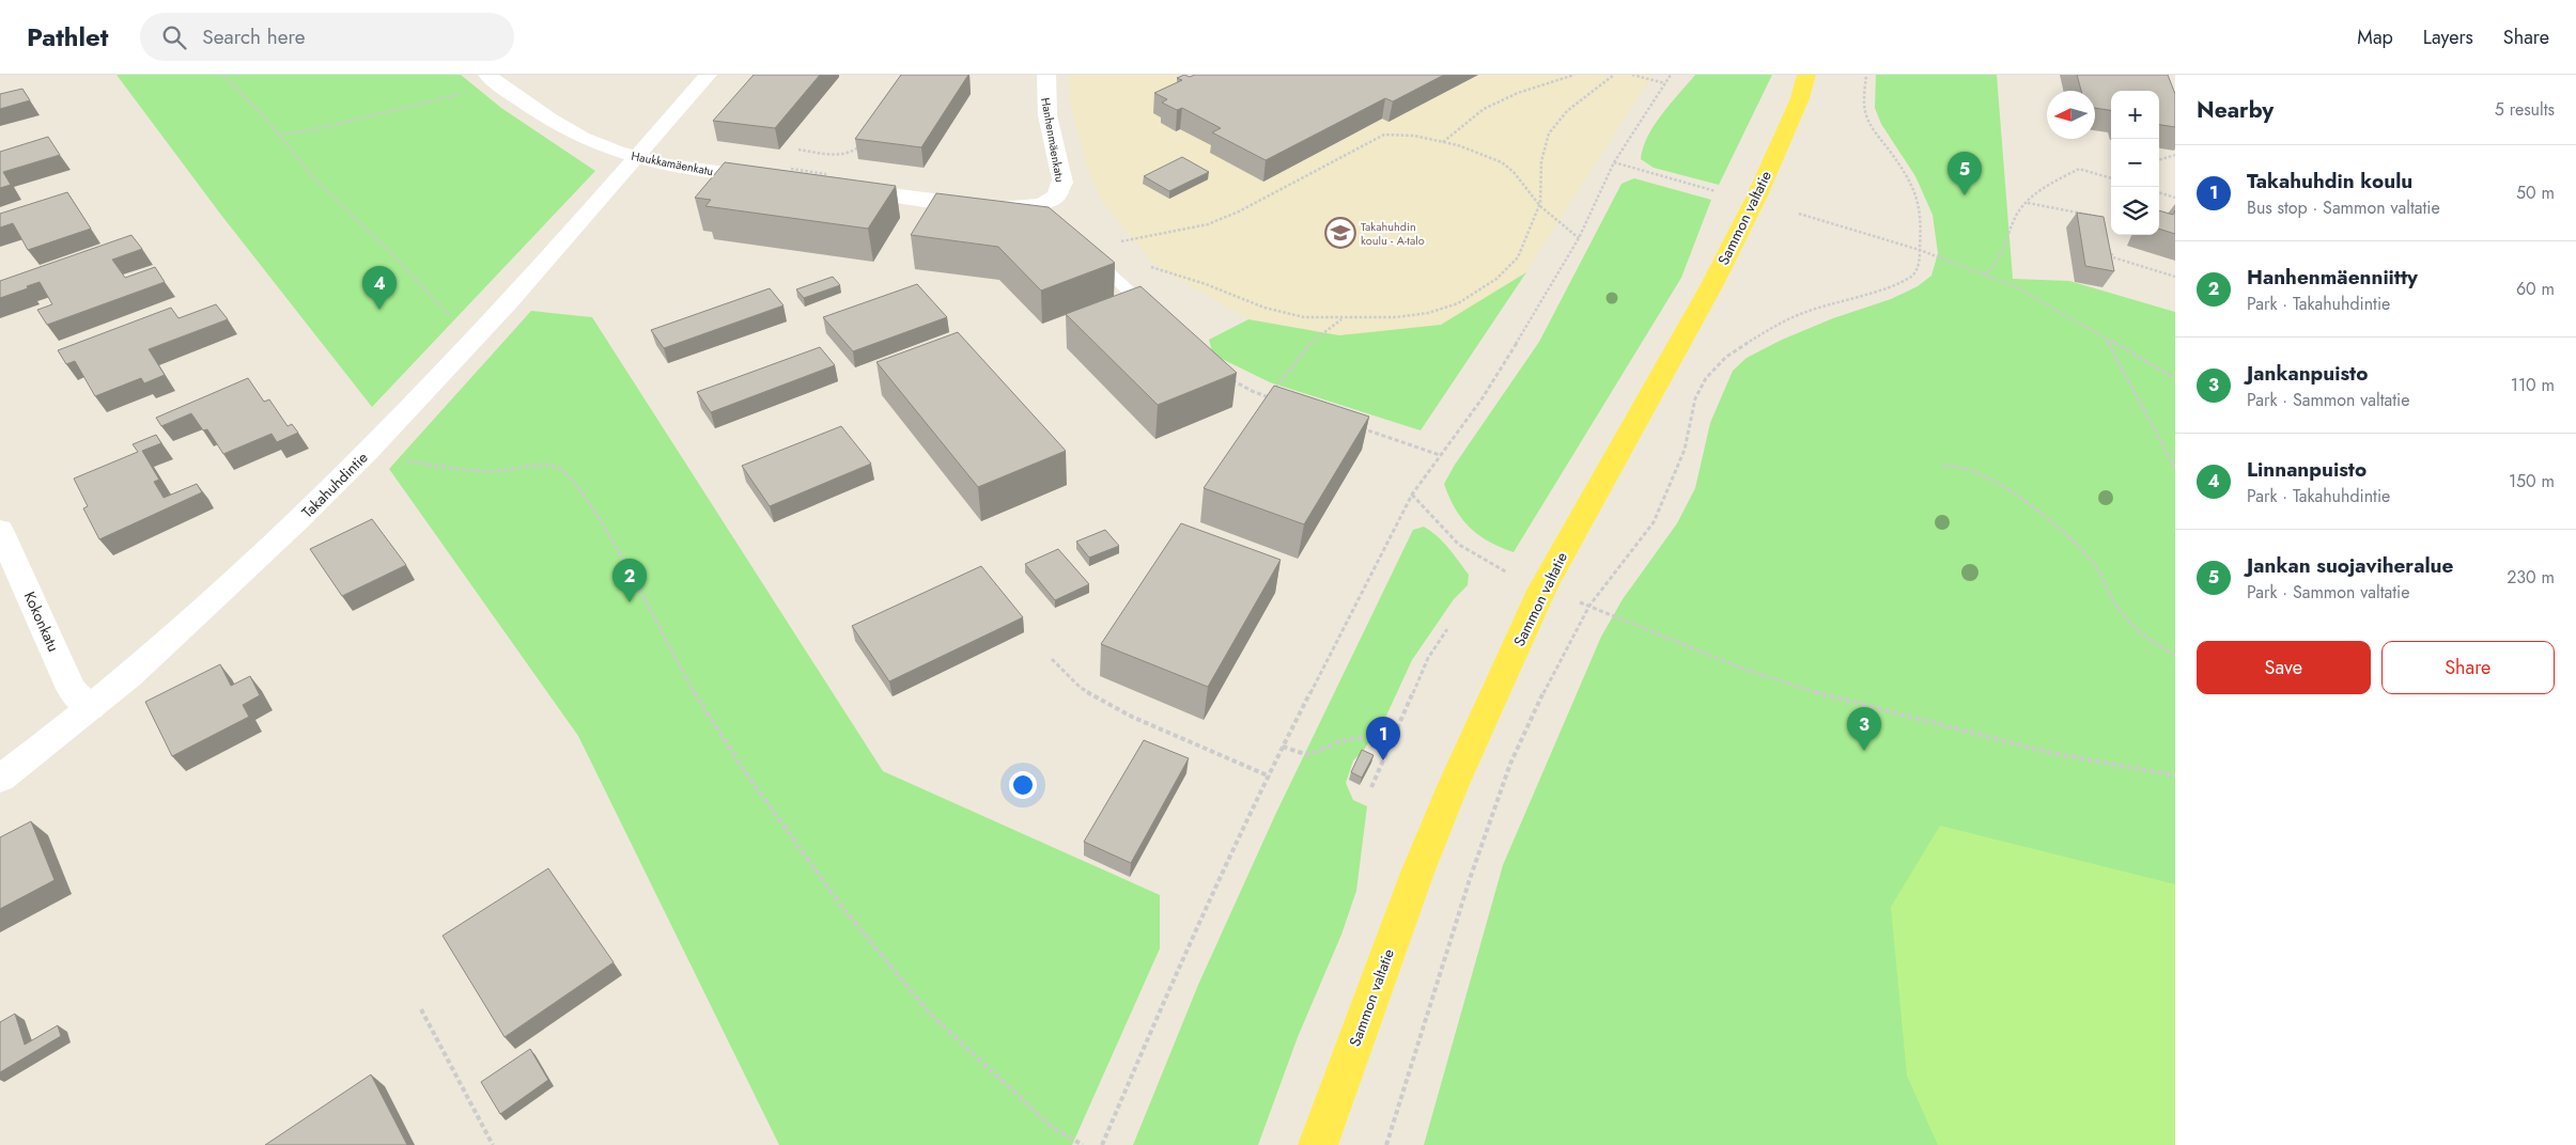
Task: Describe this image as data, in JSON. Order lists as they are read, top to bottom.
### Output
{
  "streets": {
    "main road": ["Sammon valtatie"],
    "street": [
      "Hanhenmäenkatu",
      "Haukkamäenkatu",
      "Takahuhdintie",
      "Kokonkatu"
    ]
  },
  "crossings": [
    ["Haukkamäenkatu", "Takahuhdintie"],
    ["Takahuhdintie", "Kokonkatu"]
  ],
  "places": {
    "school or university": ["Takahuhdin koulu - A-talo"]
  },
  "north": "left",
  "page": {
    "header": "Pathlet",
    "search": "Search here",
    "nav": ["Map", "Layers", "Share"],
    "heading": ["Nearby", "5 results"],
    "map_buttons": ["+", "−"],
    "list": [
      {
        "mark": "1",
        "name": "Takahuhdin koulu",
        "note": "Bus stop · Sammon valtatie",
        "value": "50 m"
      },
      {
        "mark": "2",
        "name": "Hanhenmäenniitty",
        "note": "Park · Takahuhdintie",
        "value": "60 m"
      },
      {
        "mark": "3",
        "name": "Jankanpuisto",
        "note": "Park · Sammon valtatie",
        "value": "110 m"
      },
      {
        "mark": "4",
        "name": "Linnanpuisto",
        "note": "Park · Takahuhdintie",
        "value": "150 m"
      },
      {
        "mark": "5",
        "name": "Jankan suojaviheralue",
        "note": "Park · Sammon valtatie",
        "value": "230 m"
      }
    ],
    "pins": [
      "5",
      "4",
      "2",
      "3",
      "1"
    ],
    "buttons": ["Save", "Share"]
  }
}
